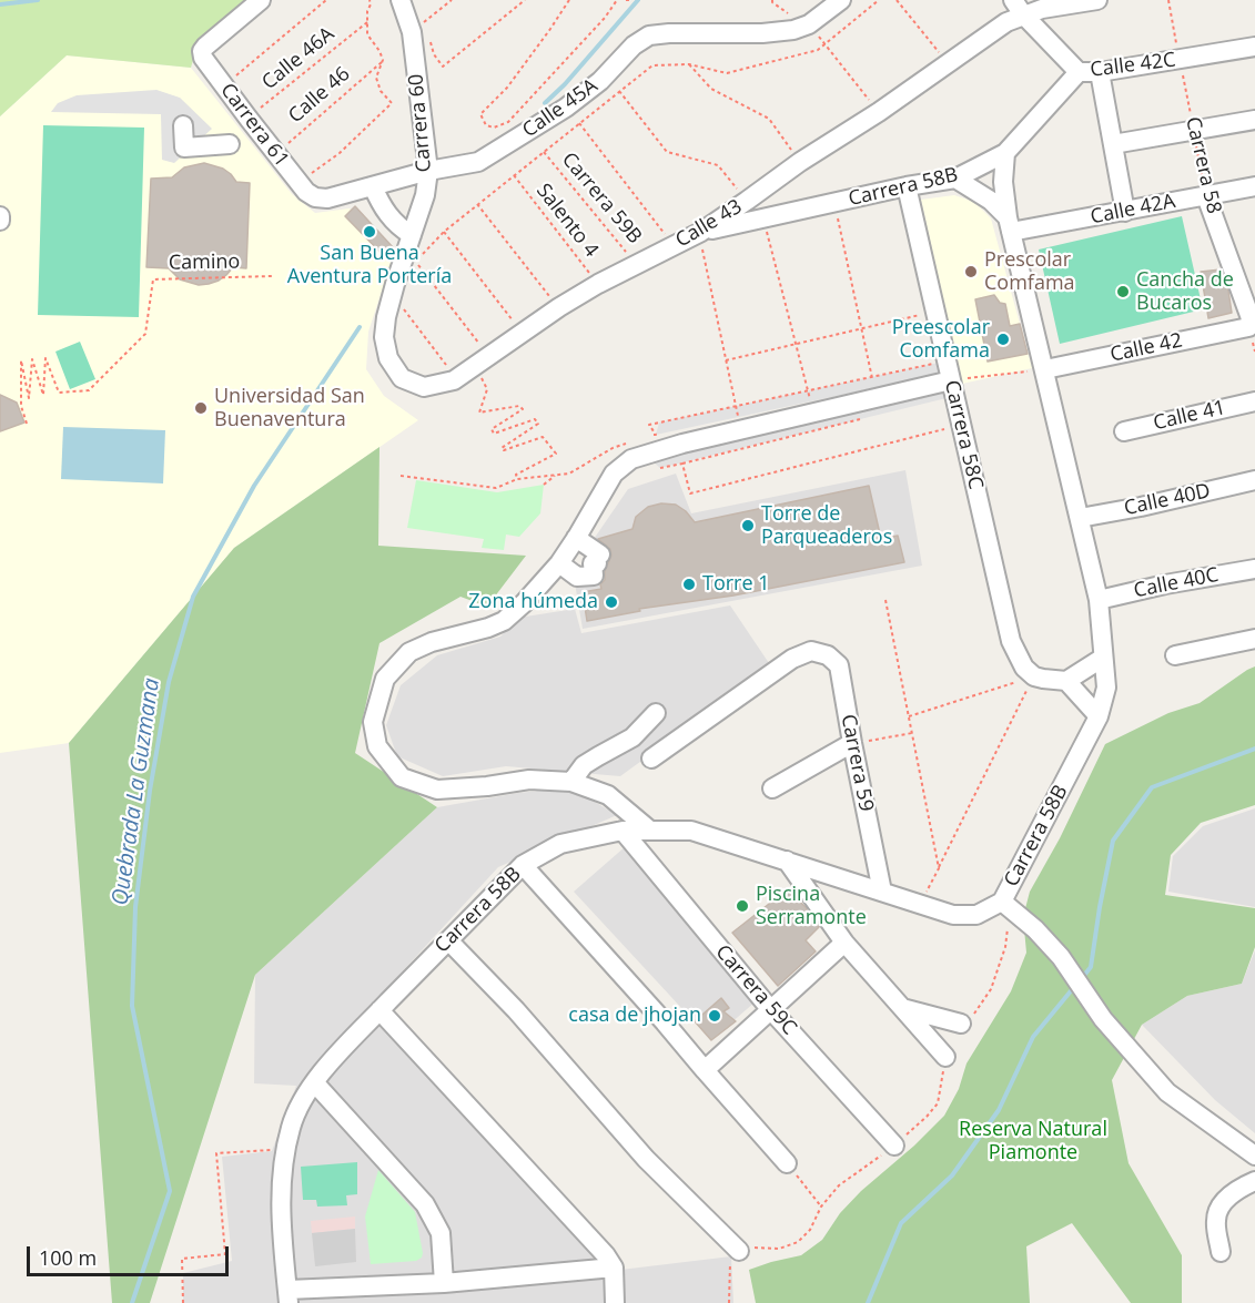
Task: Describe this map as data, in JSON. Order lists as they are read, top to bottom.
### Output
{
  "streets": {
    "street": [
      "Calle 42C",
      "Calle 45A",
      "Carrera 60",
      "Carrera 61",
      "Carrera 58",
      "Carrera 58B",
      "Calle 42A",
      "Calle 43",
      "Calle 42",
      "Calle 41",
      "Carrera 58C",
      "Calle 40D",
      "Calle 40C",
      "Carrera 59",
      "Carrera 59C"
    ],
    "path": [
      "Calle 46A",
      "Calle 46",
      "Carrera 59B",
      "Salento 4",
      "Camino"
    ]
  },
  "crossings": [
    ["Calle 46A", "Carrera 61"],
    ["Calle 42C", "Carrera 58"],
    ["Calle 42C", "Carrera 58B"],
    ["Calle 46", "Carrera 61"],
    ["Calle 45A", "Carrera 60"],
    ["Calle 45A", "Carrera 61"],
    ["Carrera 60", "Calle 43"],
    ["Carrera 58", "Calle 42A"],
    ["Carrera 58", "Calle 42"],
    ["Carrera 58B", "Calle 42A"],
    ["Carrera 58B", "Calle 43"],
    ["Carrera 58B", "Calle 42"],
    ["Carrera 58B", "Carrera 58C"],
    ["Carrera 58B", "Calle 40D"],
    ["Carrera 58B", "Calle 40C"],
    ["Carrera 58B", "Carrera 59"],
    ["Carrera 58B", "Carrera 59C"],
    ["Carrera 59B", "Calle 43"],
    ["Salento 4", "Calle 43"]
  ],
  "water": ["Quebrada La Guzmana"],
  "parks": ["Reserva Natural Piamonte"],
  "places": [
    "San Buena Aventura Portería",
    "Prescolar Comfama",
    "Cancha de Bucaros",
    "Preescolar Comfama",
    "Universidad San Buenaventura",
    "Torre de Parqueaderos",
    "Torre 1",
    "Zona húmeda",
    "Piscina Serramonte",
    "casa de jhojan"
  ],
  "scale_bar": "100 m"
}
